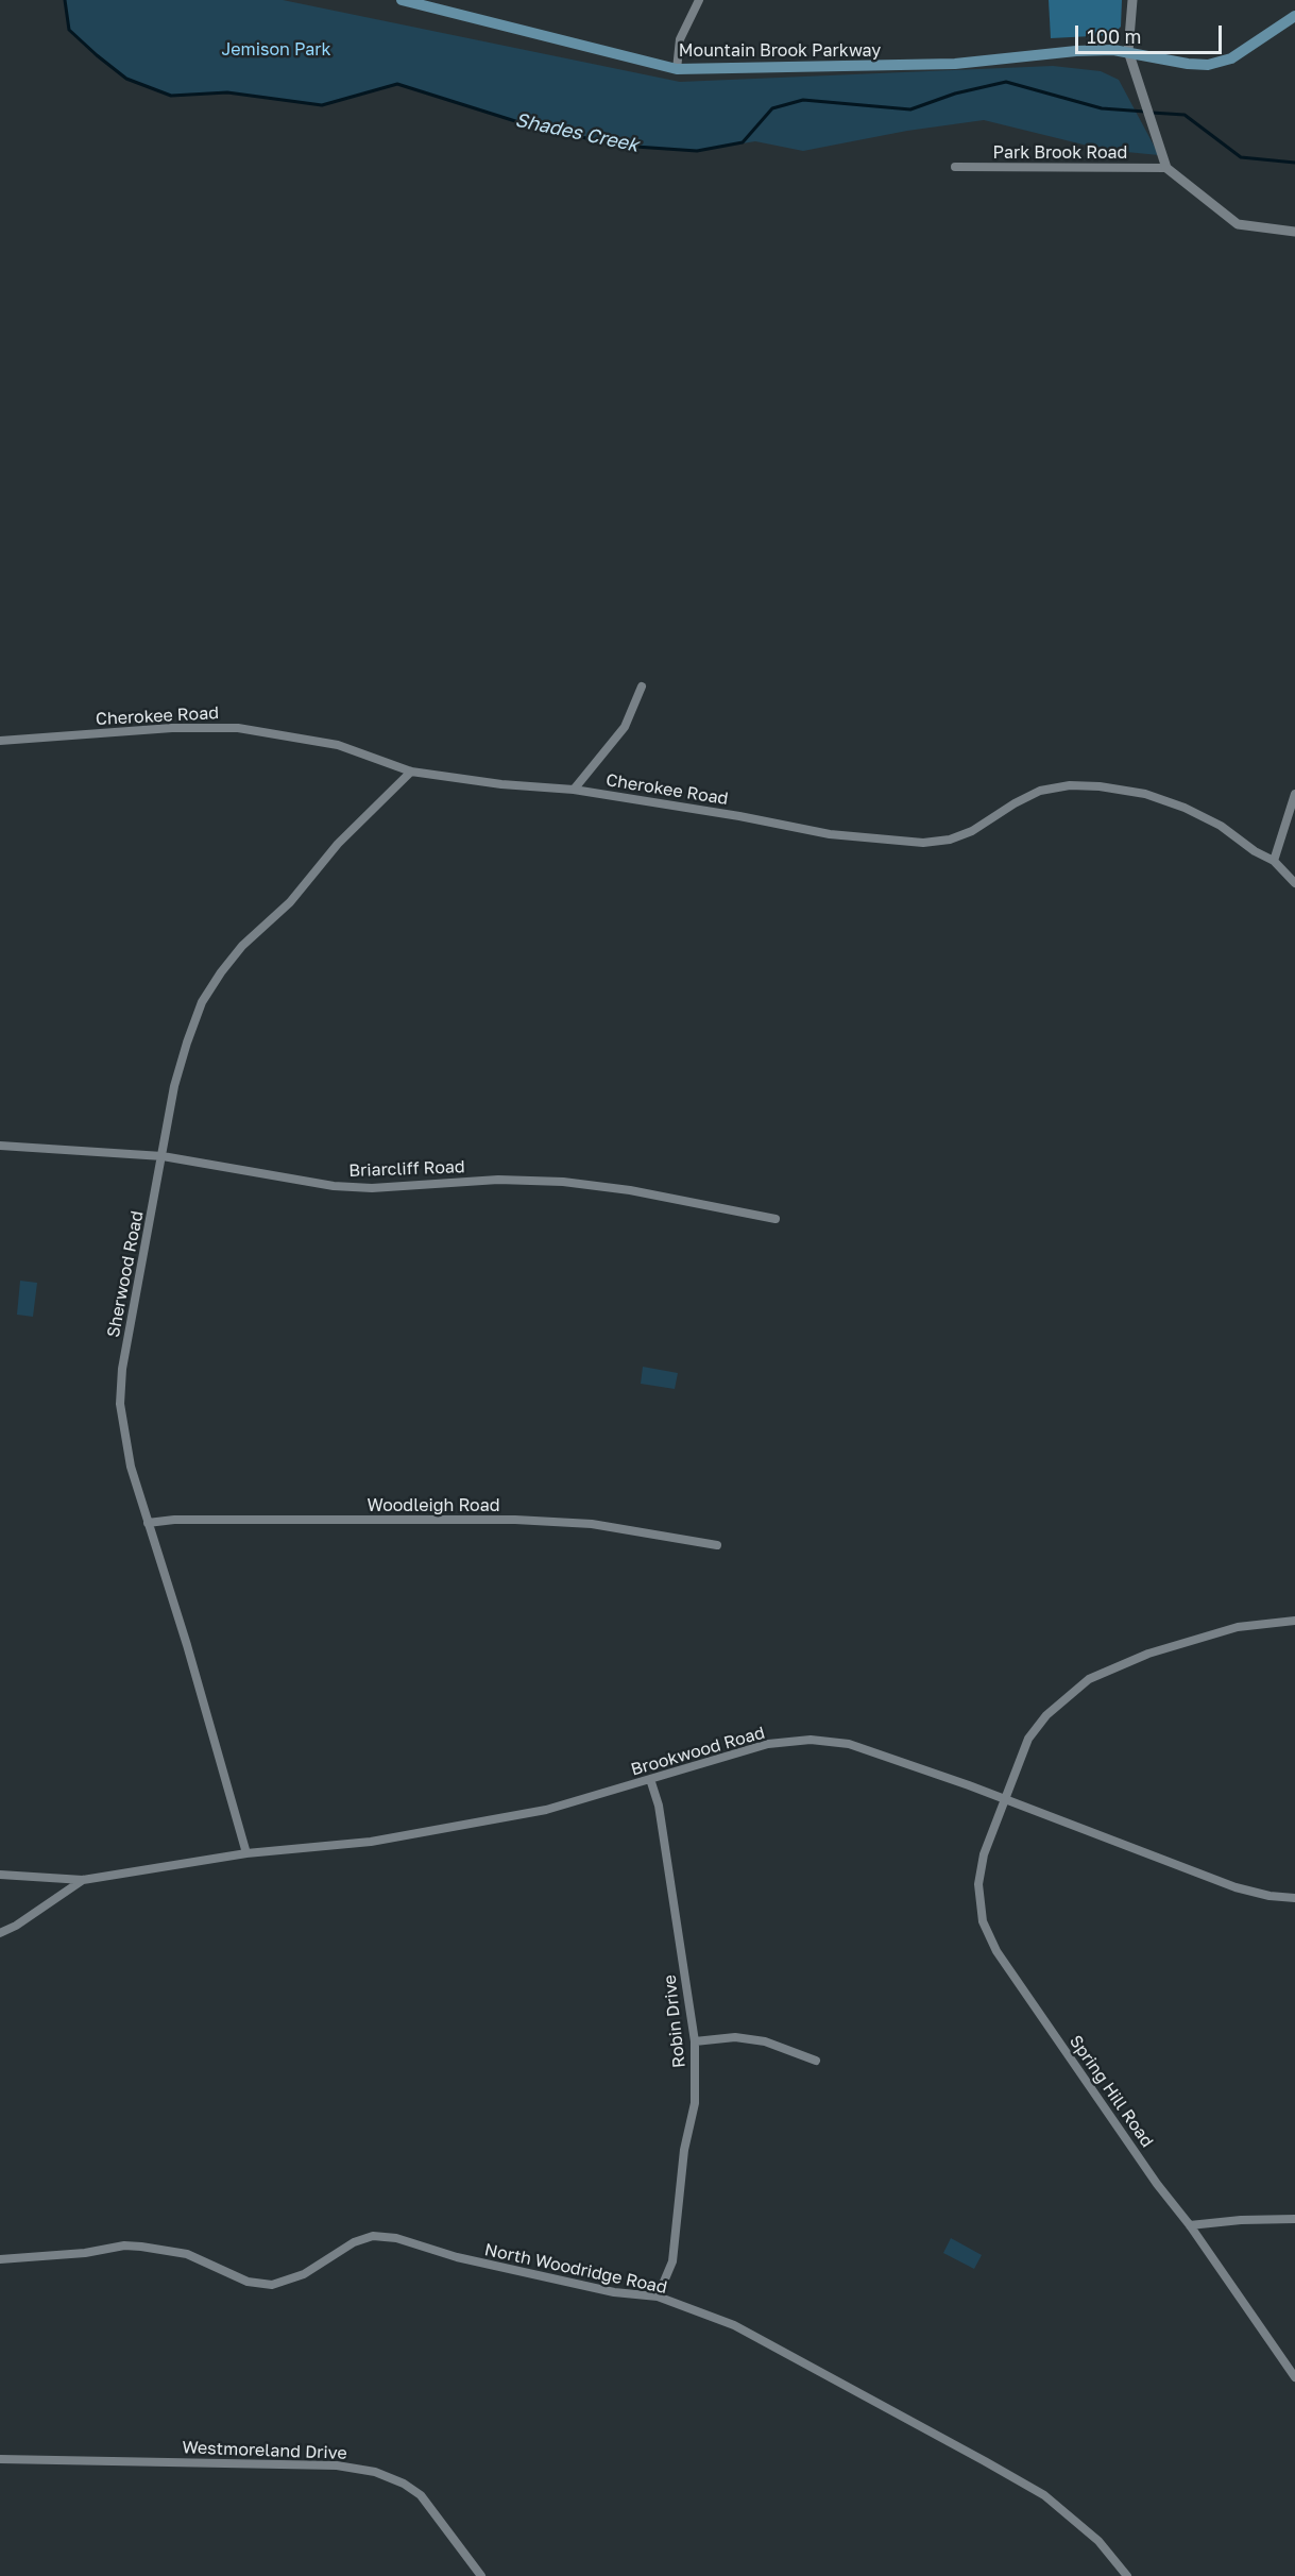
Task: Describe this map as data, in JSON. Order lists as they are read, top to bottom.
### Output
{
  "streets": {
    "main road": ["Mountain Brook Parkway"],
    "street": [
      "Park Brook Road",
      "Cherokee Road",
      "Briarcliff Road",
      "Sherwood Road",
      "Woodleigh Road",
      "Brookwood Road",
      "Robin Drive",
      "Spring Hill Road",
      "North Woodridge Road",
      "Westmoreland Drive"
    ]
  },
  "crossings": [
    ["Cherokee Road", "Sherwood Road"],
    ["Briarcliff Road", "Sherwood Road"],
    ["Sherwood Road", "Woodleigh Road"],
    ["Sherwood Road", "Brookwood Road"],
    ["Brookwood Road", "Robin Drive"],
    ["Brookwood Road", "Spring Hill Road"],
    ["Robin Drive", "North Woodridge Road"]
  ],
  "water": ["Shades Creek"],
  "parks": ["Jemison Park"],
  "scale_bar": "100 m"
}
